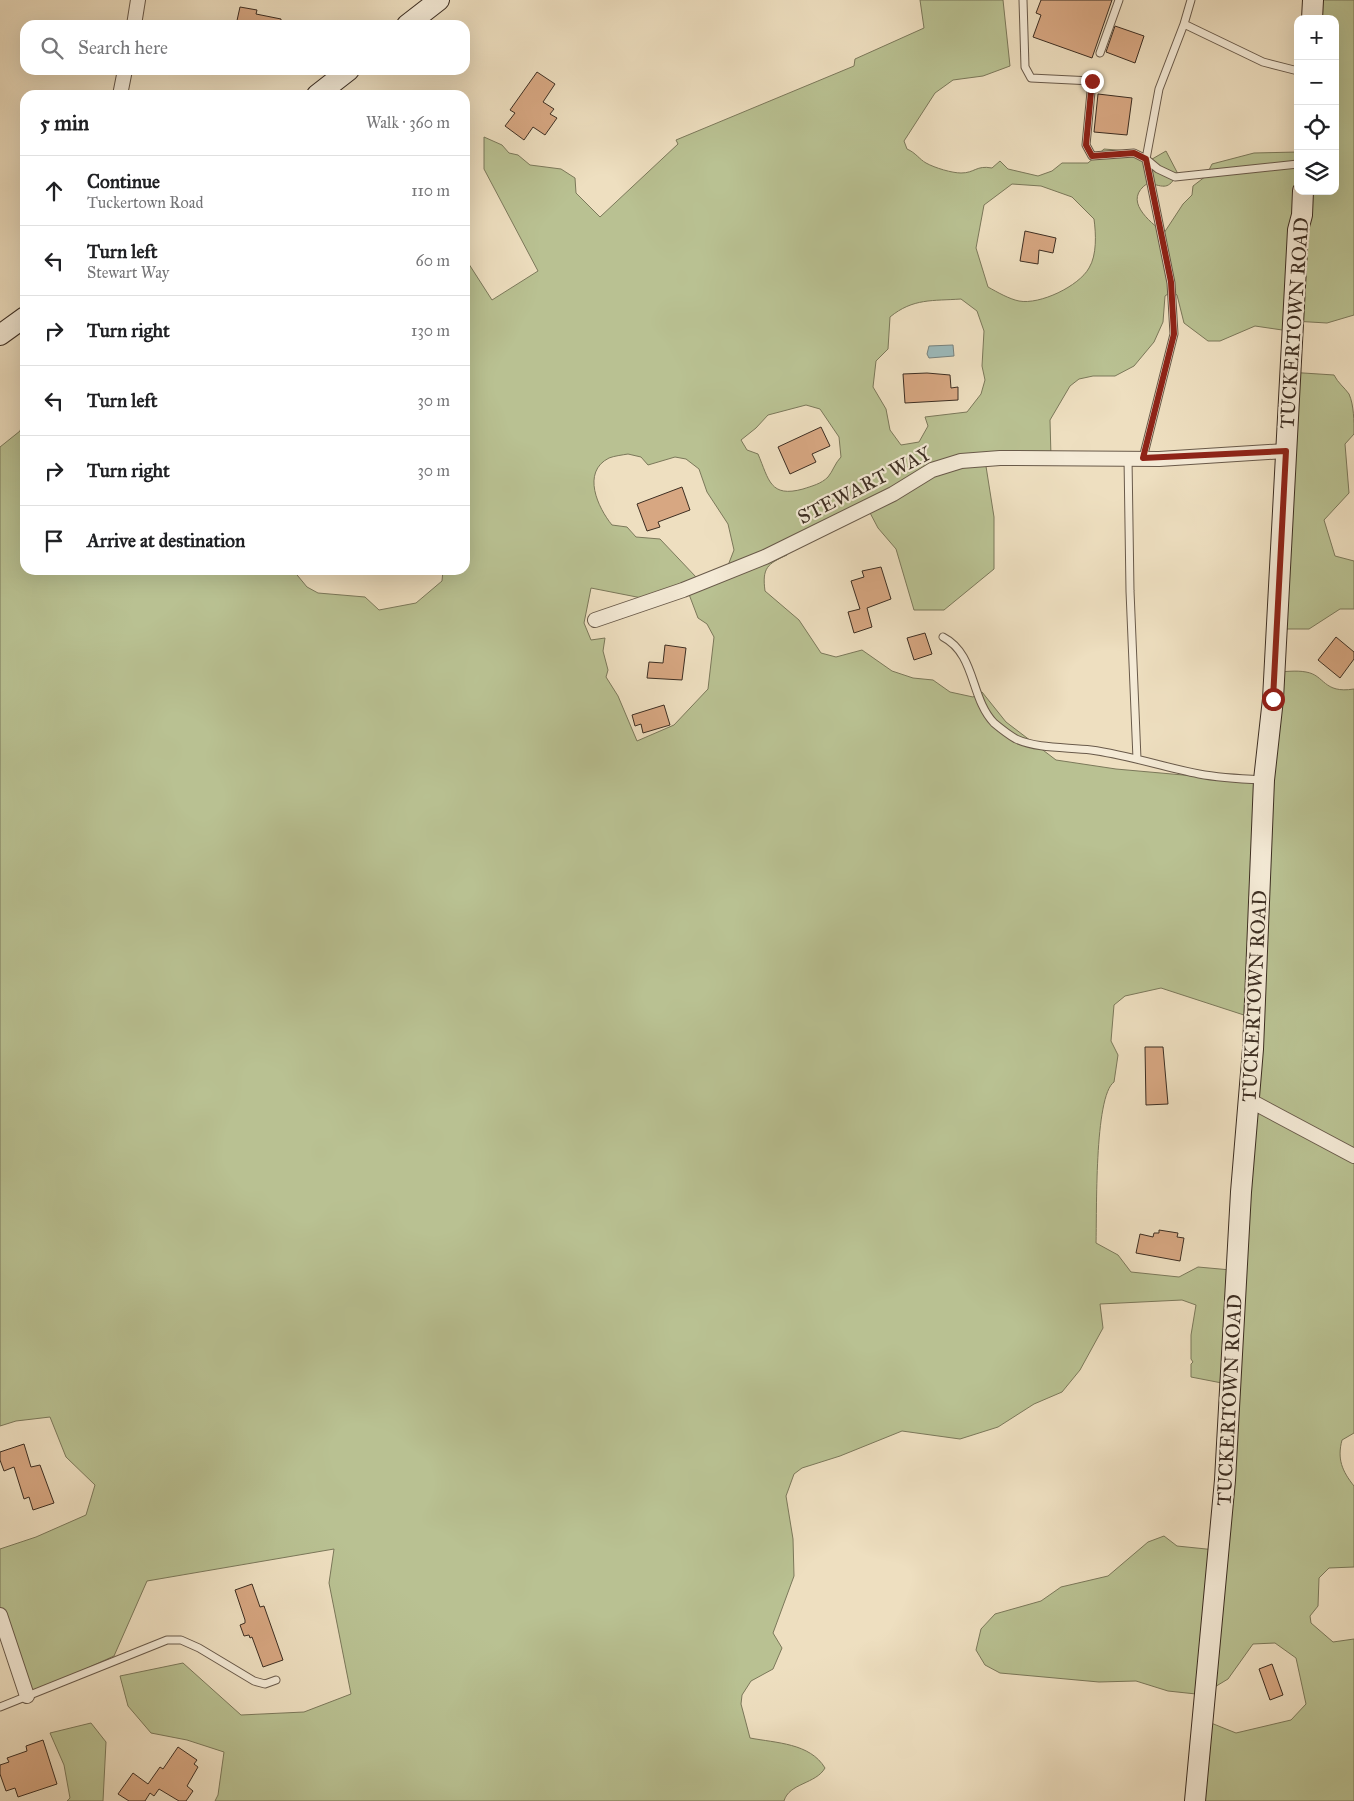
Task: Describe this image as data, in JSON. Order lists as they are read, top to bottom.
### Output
{
  "streets": {
    "street": ["TUCKERTOWN ROAD", "STEWART WAY"]
  },
  "crossings": [
    ["TUCKERTOWN ROAD", "STEWART WAY"]
  ],
  "page": {
    "map_buttons": ["+", "−"],
    "search": "Search here",
    "heading": ["5 min", "Walk · 360 m"],
    "list": [
      ["Continue", "Tuckertown Road", "110 m"],
      ["Turn left", "Stewart Way", "60 m"],
      ["Turn right", "130 m"],
      ["Turn left", "30 m"],
      ["Turn right", "30 m"],
      "Arrive at destination"
    ]
  }
}
